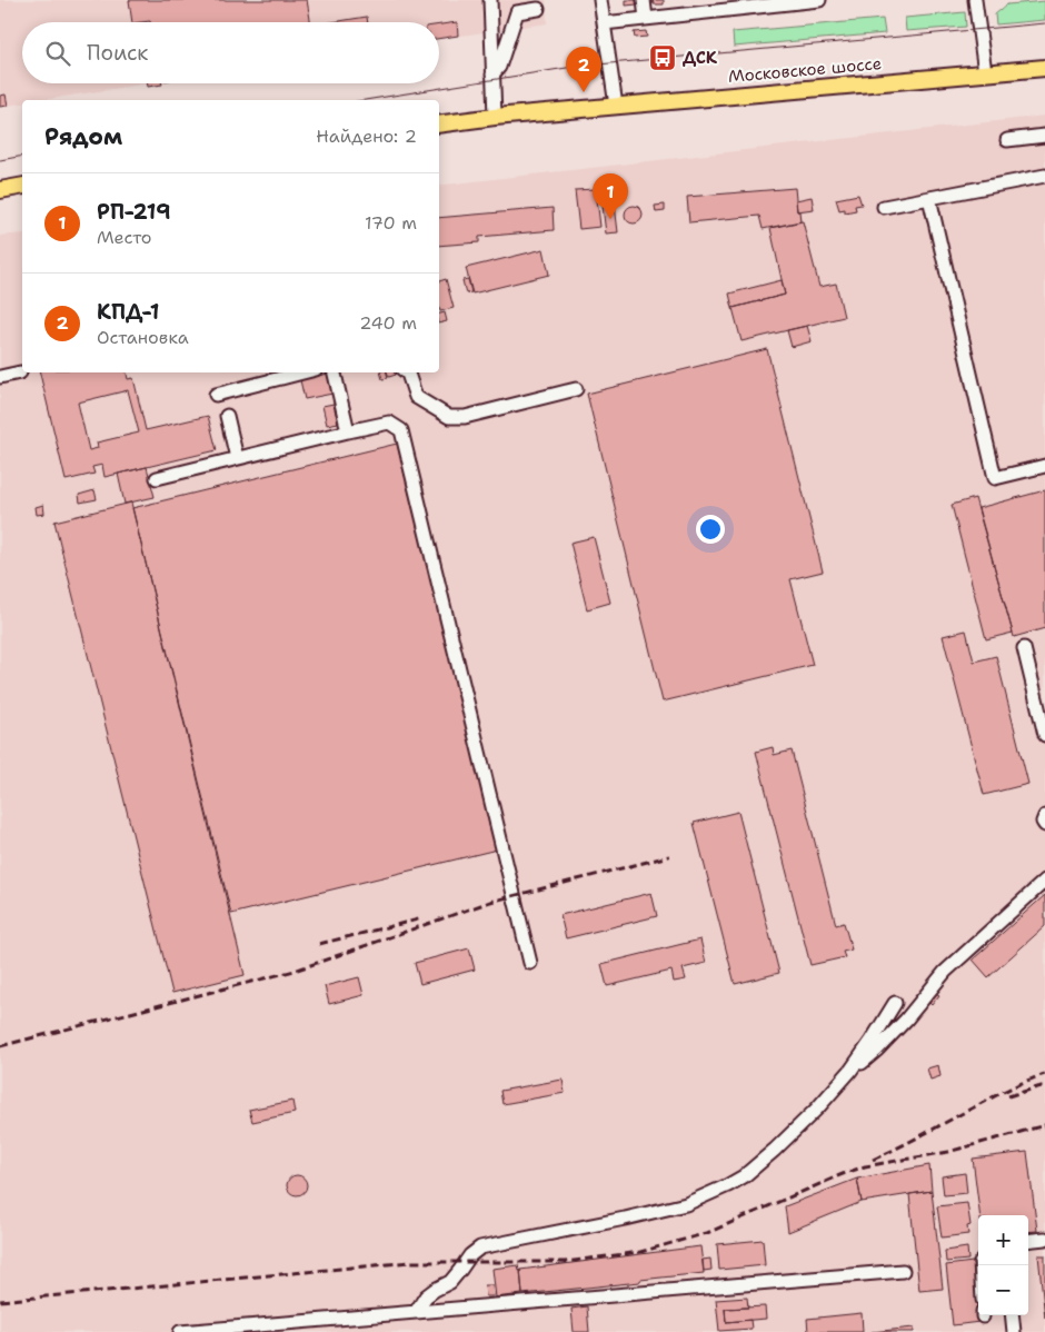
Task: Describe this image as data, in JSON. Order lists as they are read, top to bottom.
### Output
{
  "streets": {
    "main road": ["Московское шоссе"]
  },
  "places": {
    "bus stop": ["ДСК"]
  },
  "page": {
    "search": "Поиск",
    "pins": ["2", "1"],
    "heading": ["Рядом", "Найдено: 2"],
    "list": [
      {
        "mark": "1",
        "name": "РП-219",
        "note": "Место",
        "value": "170 m"
      },
      {
        "mark": "2",
        "name": "КПД-1",
        "note": "Остановка",
        "value": "240 m"
      }
    ],
    "map_buttons": ["+", "−"]
  }
}
